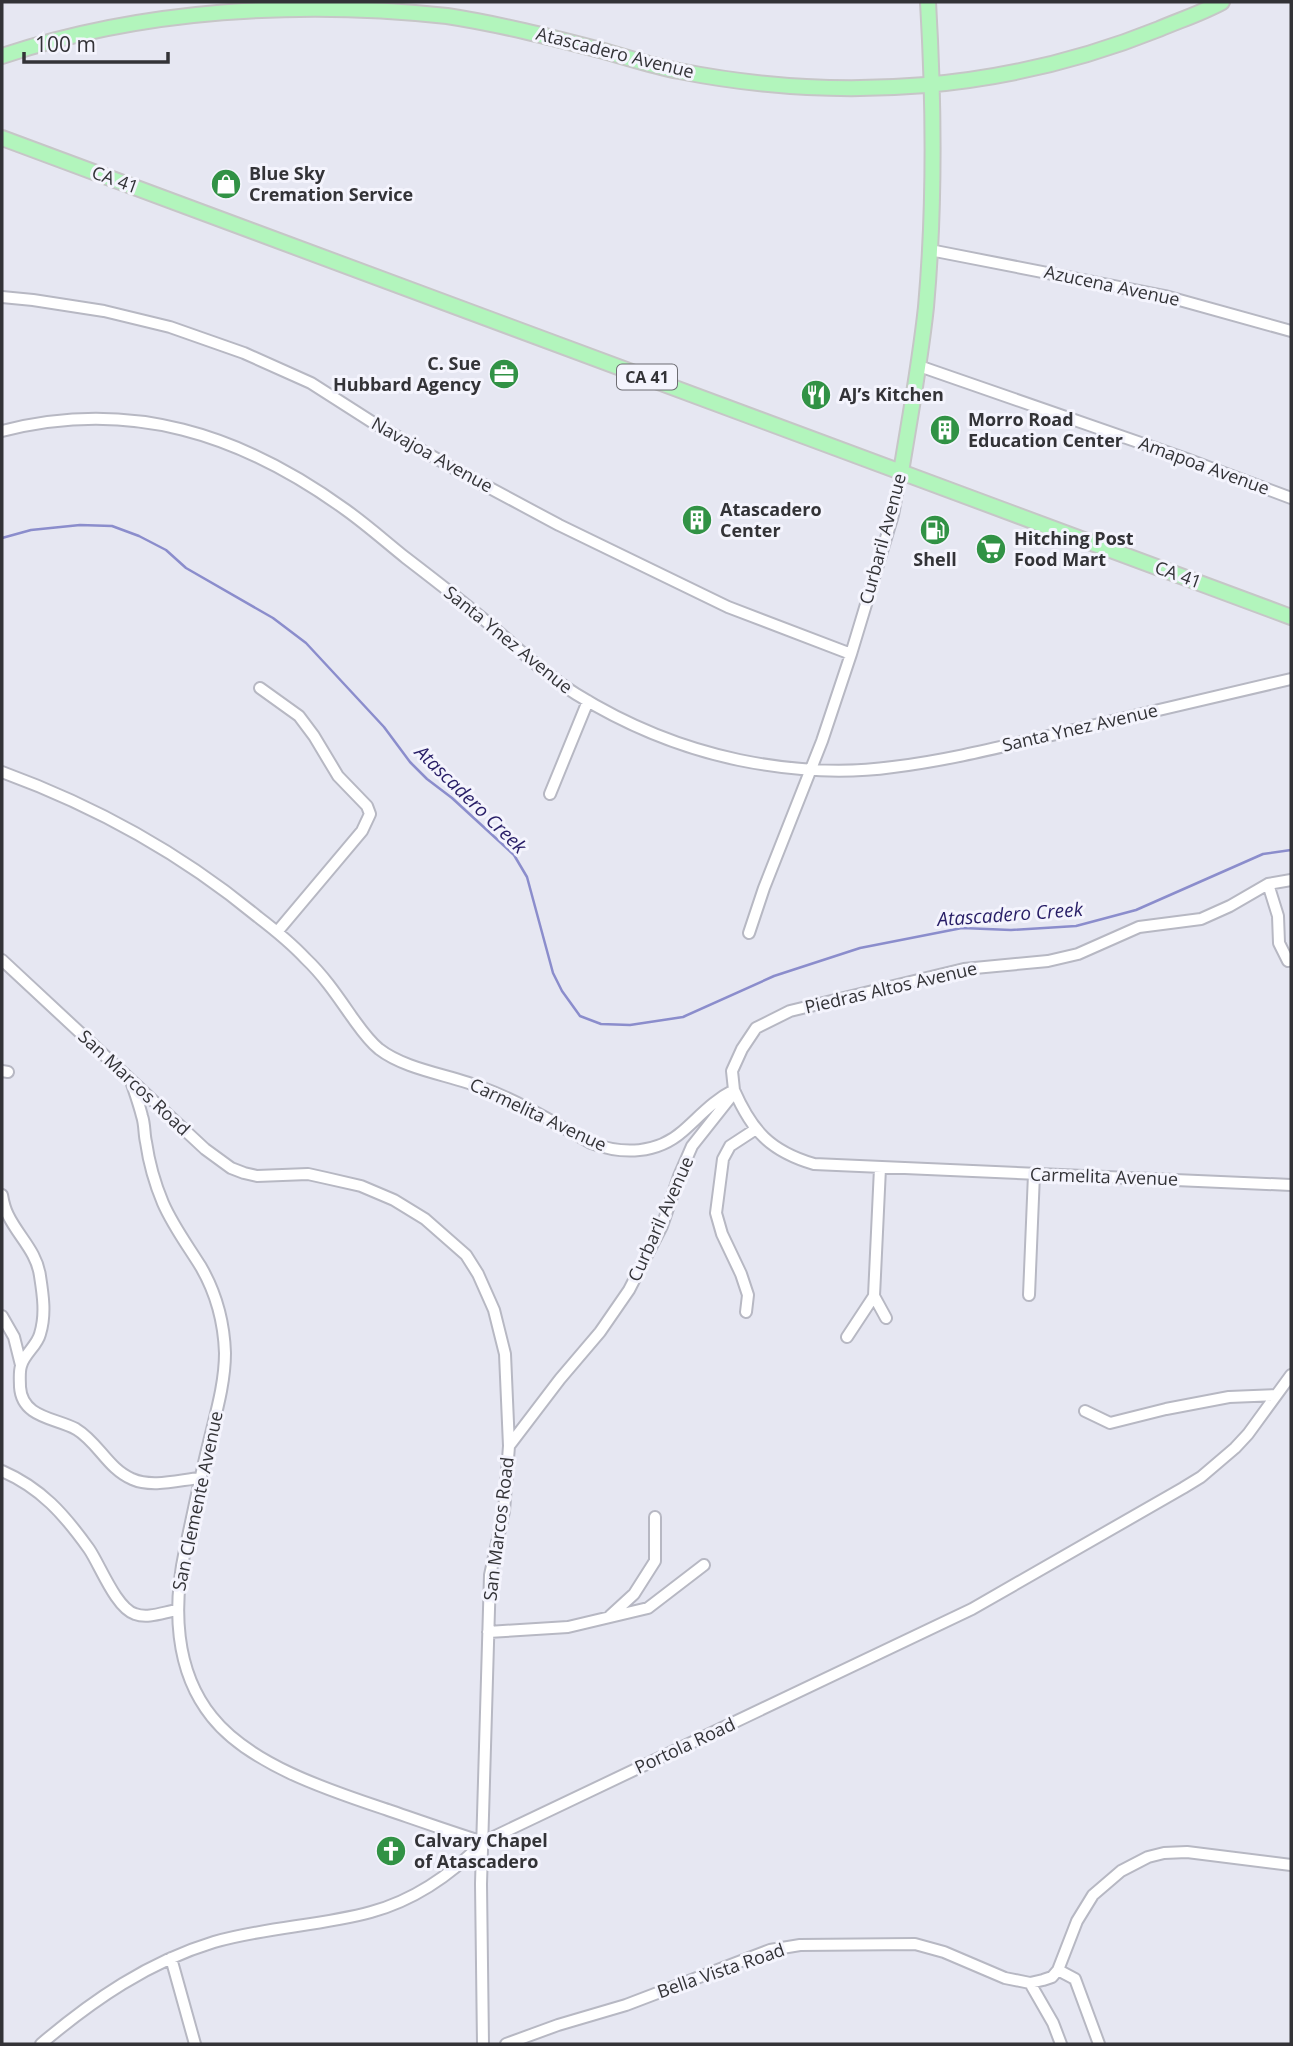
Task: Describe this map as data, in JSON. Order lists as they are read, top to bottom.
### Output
{
  "streets": {
    "main road": ["Atascadero Avenue", "CA 41", "Curbaril Avenue"],
    "street": [
      "Azucena Avenue",
      "Navajoa Avenue",
      "Amapoa Avenue",
      "Santa Ynez Avenue",
      "Piedras Altos Avenue",
      "San Marcos Road",
      "Carmelita Avenue",
      "San Clemente Avenue",
      "Portola Road",
      "Bella Vista Road"
    ]
  },
  "crossings": [
    ["Atascadero Avenue", "Curbaril Avenue"],
    ["CA 41", "Curbaril Avenue"],
    ["Azucena Avenue", "Curbaril Avenue"],
    ["Navajoa Avenue", "Curbaril Avenue"],
    ["Amapoa Avenue", "Curbaril Avenue"],
    ["Curbaril Avenue", "Santa Ynez Avenue"],
    ["Curbaril Avenue", "Piedras Altos Avenue"],
    ["Curbaril Avenue", "San Marcos Road"],
    ["Curbaril Avenue", "Carmelita Avenue"],
    ["Piedras Altos Avenue", "Carmelita Avenue"],
    ["San Marcos Road", "San Clemente Avenue"],
    ["San Marcos Road", "Portola Road"],
    ["San Clemente Avenue", "Portola Road"]
  ],
  "water": ["Atascadero Creek"],
  "places": {
    "shop": ["Blue Sky Cremation Service"],
    "office": ["C. Sue Hubbard Agency"],
    "restaurant": ["AJ’s Kitchen"],
    "building": ["Morro Road Education Center", "Atascadero Center"],
    "fuel station": ["Shell"],
    "supermarket": ["Hitching Post Food Mart"],
    "church": ["Calvary Chapel of Atascadero"]
  },
  "scale_bar": "100 m"
}
